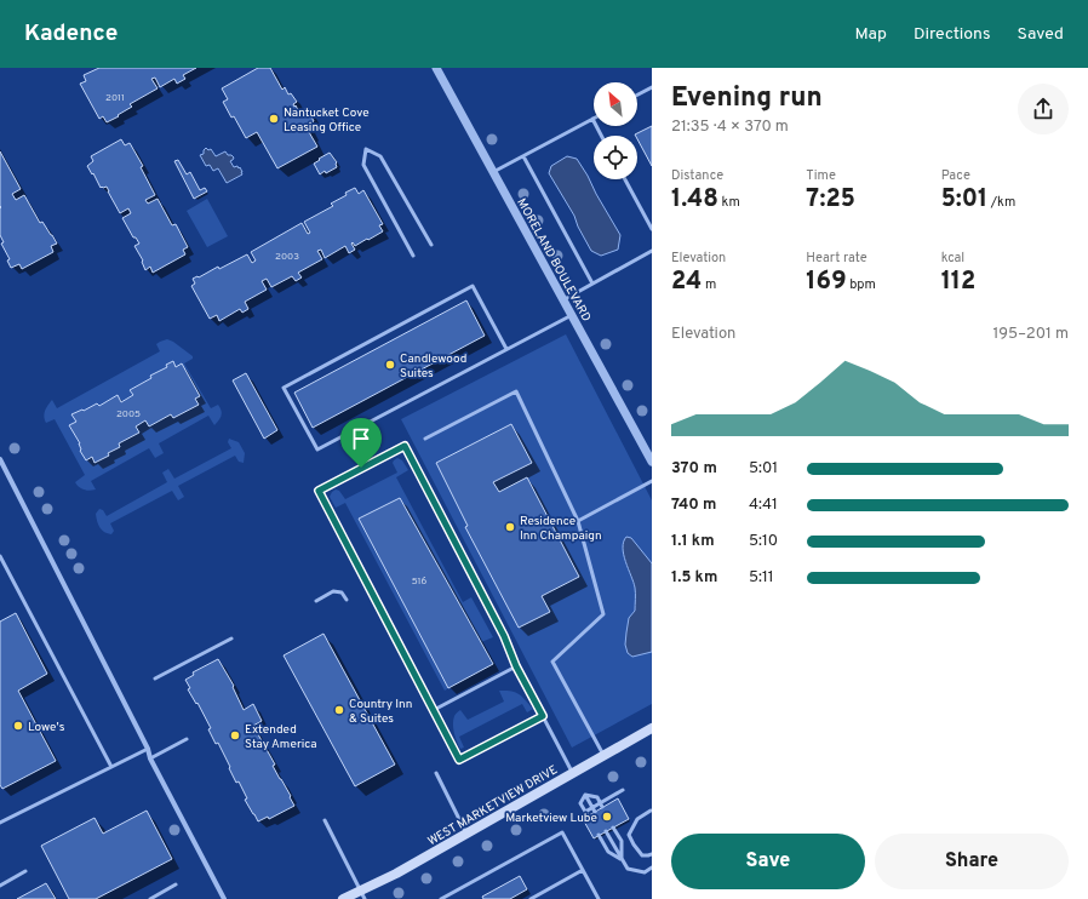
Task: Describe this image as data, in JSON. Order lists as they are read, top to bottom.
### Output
{
  "streets": {
    "main road": ["WEST MARKETVIEW DRIVE"],
    "street": ["MORELAND BOULEVARD"]
  },
  "places": [
    "Nantucket Cove Leasing Office",
    "Candlewood Suites",
    "Residence Inn Champaign",
    "Country Inn & Suites",
    "Lowe's",
    "Extended Stay America",
    "Marketview Lube"
  ],
  "house_numbers": [
    "2011",
    "2003",
    "2005",
    "516"
  ],
  "north": "top left",
  "page": {
    "header": "Kadence",
    "nav": ["Map", "Directions", "Saved"],
    "heading": ["Evening run", "21:35 · 4 × 370 m"],
    "stats": [
      ["Distance", "1.48 km"],
      ["Time", "7:25"],
      ["Pace", "5:01 /km"],
      ["Elevation", "24 m"],
      ["Heart rate", "169 bpm"],
      ["kcal", "112"]
    ],
    "chart": ["Elevation", "195–201 m"],
    "list": [
      {
        "name": "370 m",
        "note": "5:01"
      },
      {
        "name": "740 m",
        "note": "4:41"
      },
      {
        "name": "1.1 km",
        "note": "5:10"
      },
      {
        "name": "1.5 km",
        "note": "5:11"
      }
    ],
    "buttons": ["Save", "Share"]
  }
}
